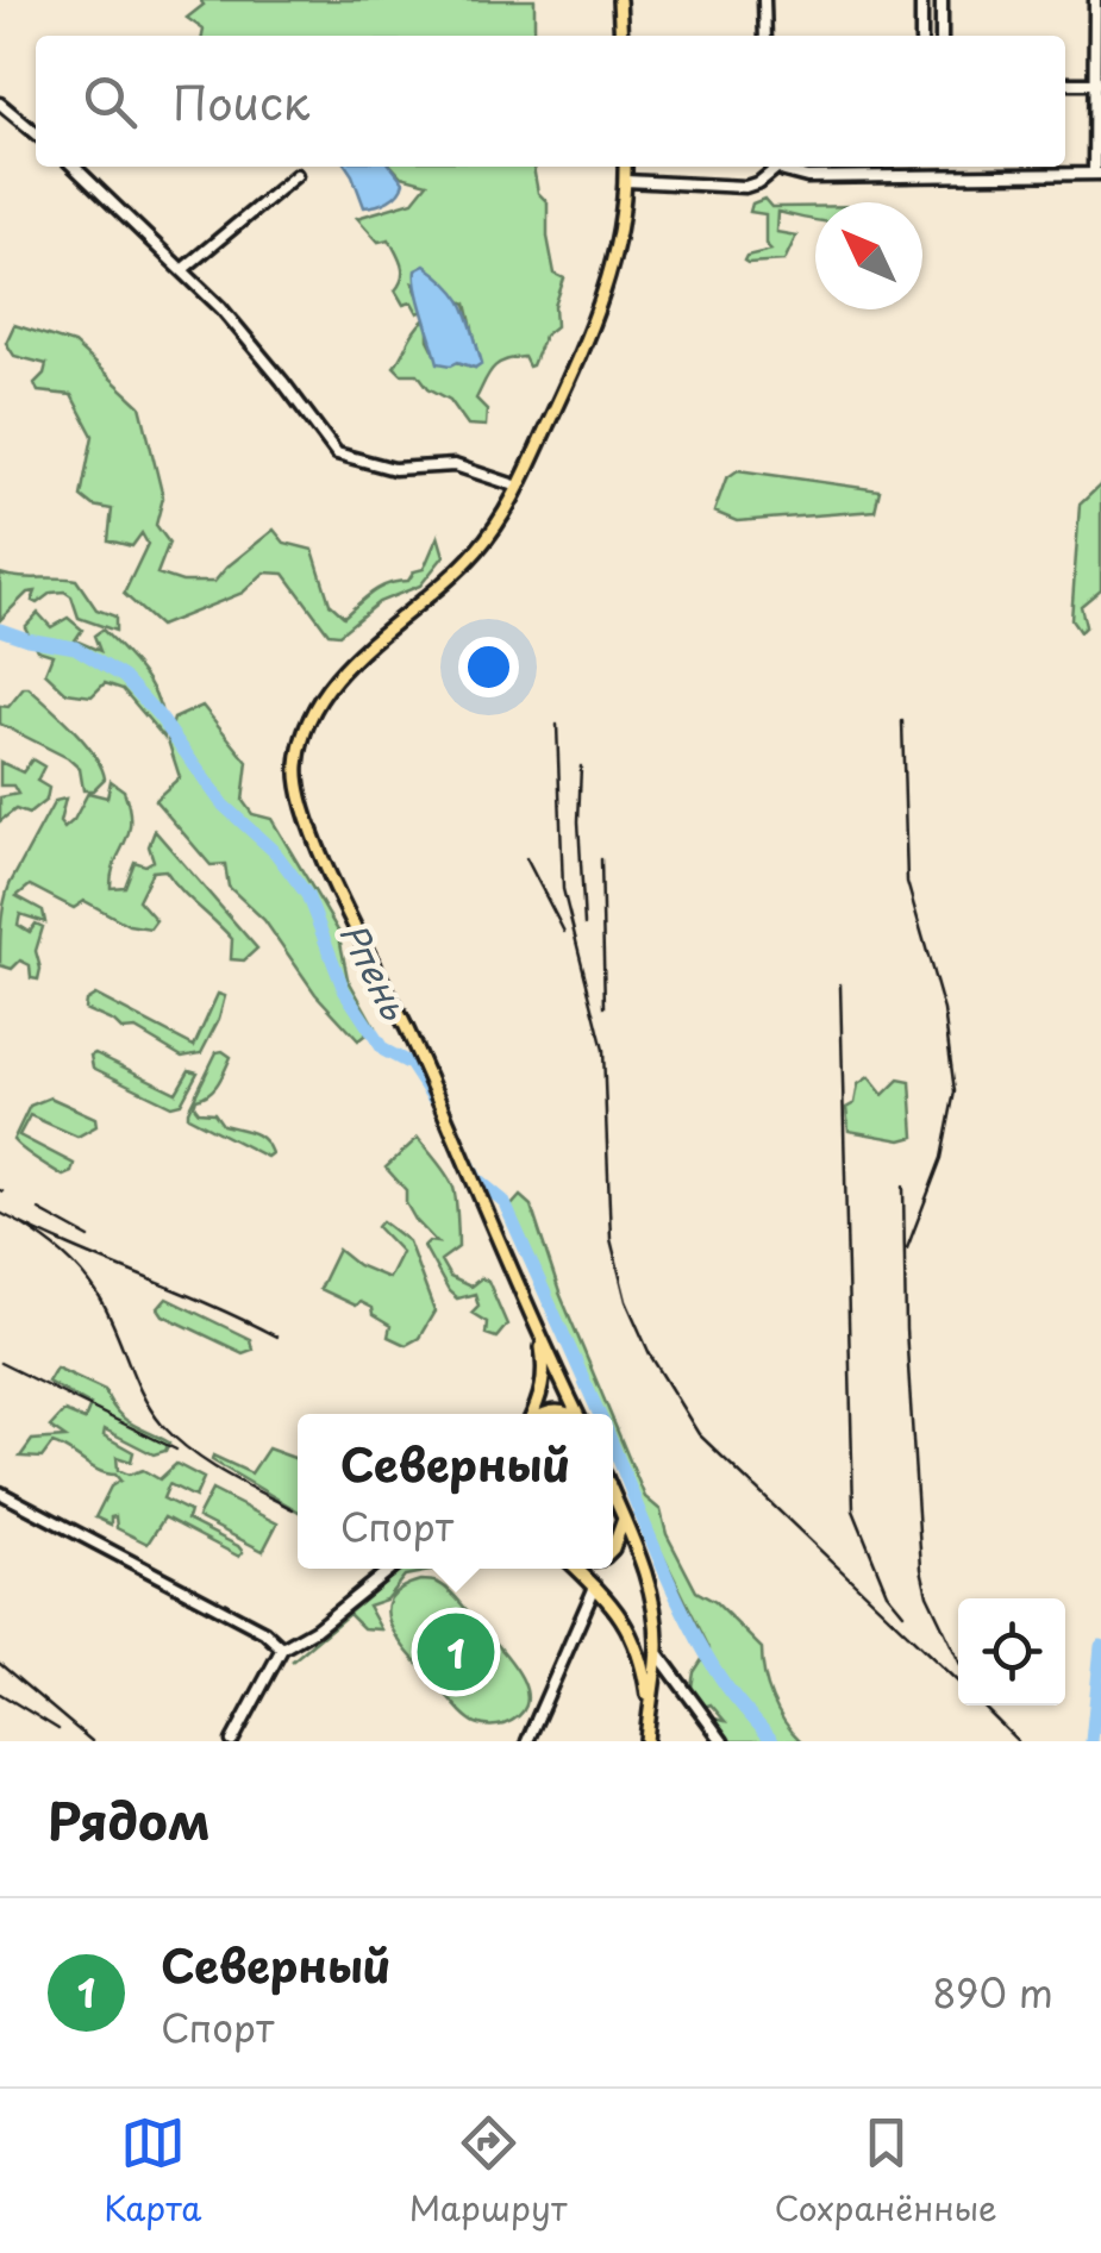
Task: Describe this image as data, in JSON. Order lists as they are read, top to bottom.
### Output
{
  "water": ["Рпень"],
  "north": "top left",
  "page": {
    "search": "Поиск",
    "popup": ["Северный", "Спорт"],
    "pins": "1",
    "heading": "Рядом",
    "list": [
      {
        "mark": "1",
        "name": "Северный",
        "note": "Спорт",
        "value": "890 m"
      }
    ],
    "nav": ["Карта", "Маршрут", "Сохранённые"]
  }
}
